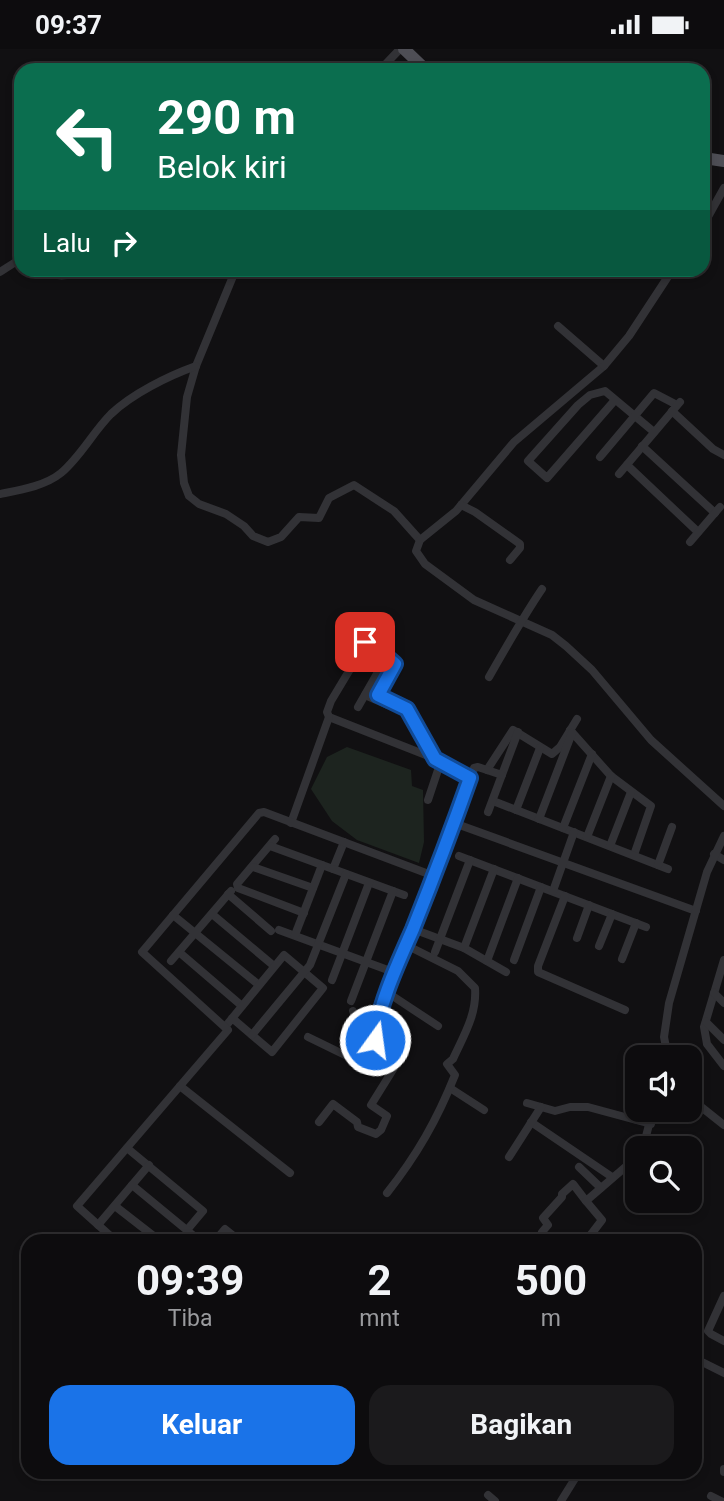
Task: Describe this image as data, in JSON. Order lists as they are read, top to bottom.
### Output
{
  "page": {
    "status": "09:37",
    "turn": ["290 m", "Belok kiri"],
    "then": "Lalu",
    "eta": [
      "09:39",
      "Tiba",
      "2",
      "mnt",
      "500",
      "m"
    ],
    "buttons": ["Keluar", "Bagikan"]
  }
}
